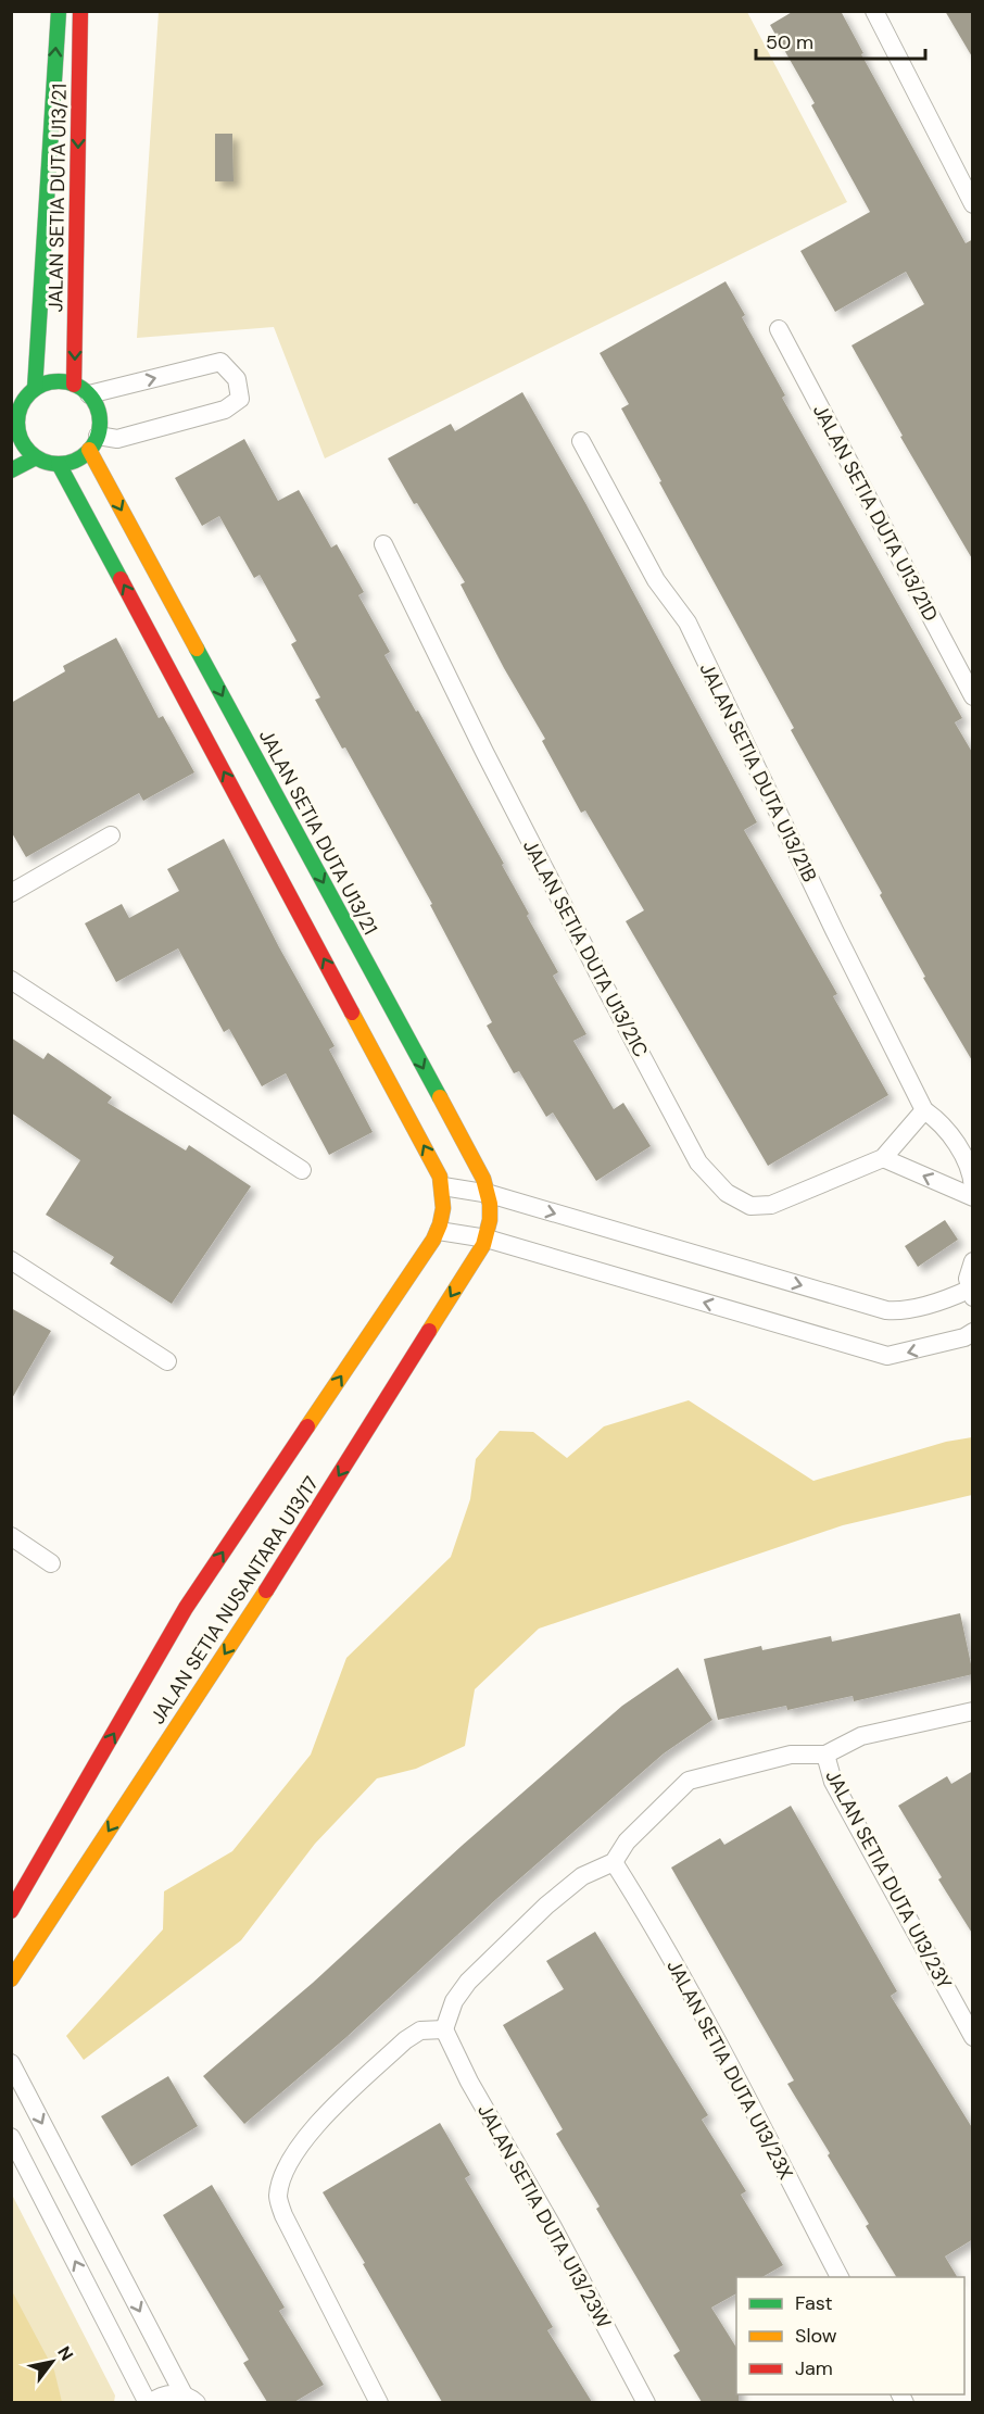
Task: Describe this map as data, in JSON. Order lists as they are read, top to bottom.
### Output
{
  "streets": {
    "main road": ["JALAN SETIA DUTA U13/21", "JALAN SETIA NUSANTARA U13/17"],
    "street": [
      "JALAN SETIA DUTA U13/21D",
      "JALAN SETIA DUTA U13/21B",
      "JALAN SETIA DUTA U13/21C",
      "JALAN SETIA DUTA U13/23Y",
      "JALAN SETIA DUTA U13/23X",
      "JALAN SETIA DUTA U13/23W"
    ]
  },
  "crossings": [
    ["JALAN SETIA DUTA U13/21", "JALAN SETIA NUSANTARA U13/17"]
  ],
  "legend": ["Fast", "Slow", "Jam"],
  "scale_bar": "50 m",
  "north": "top right"
}
